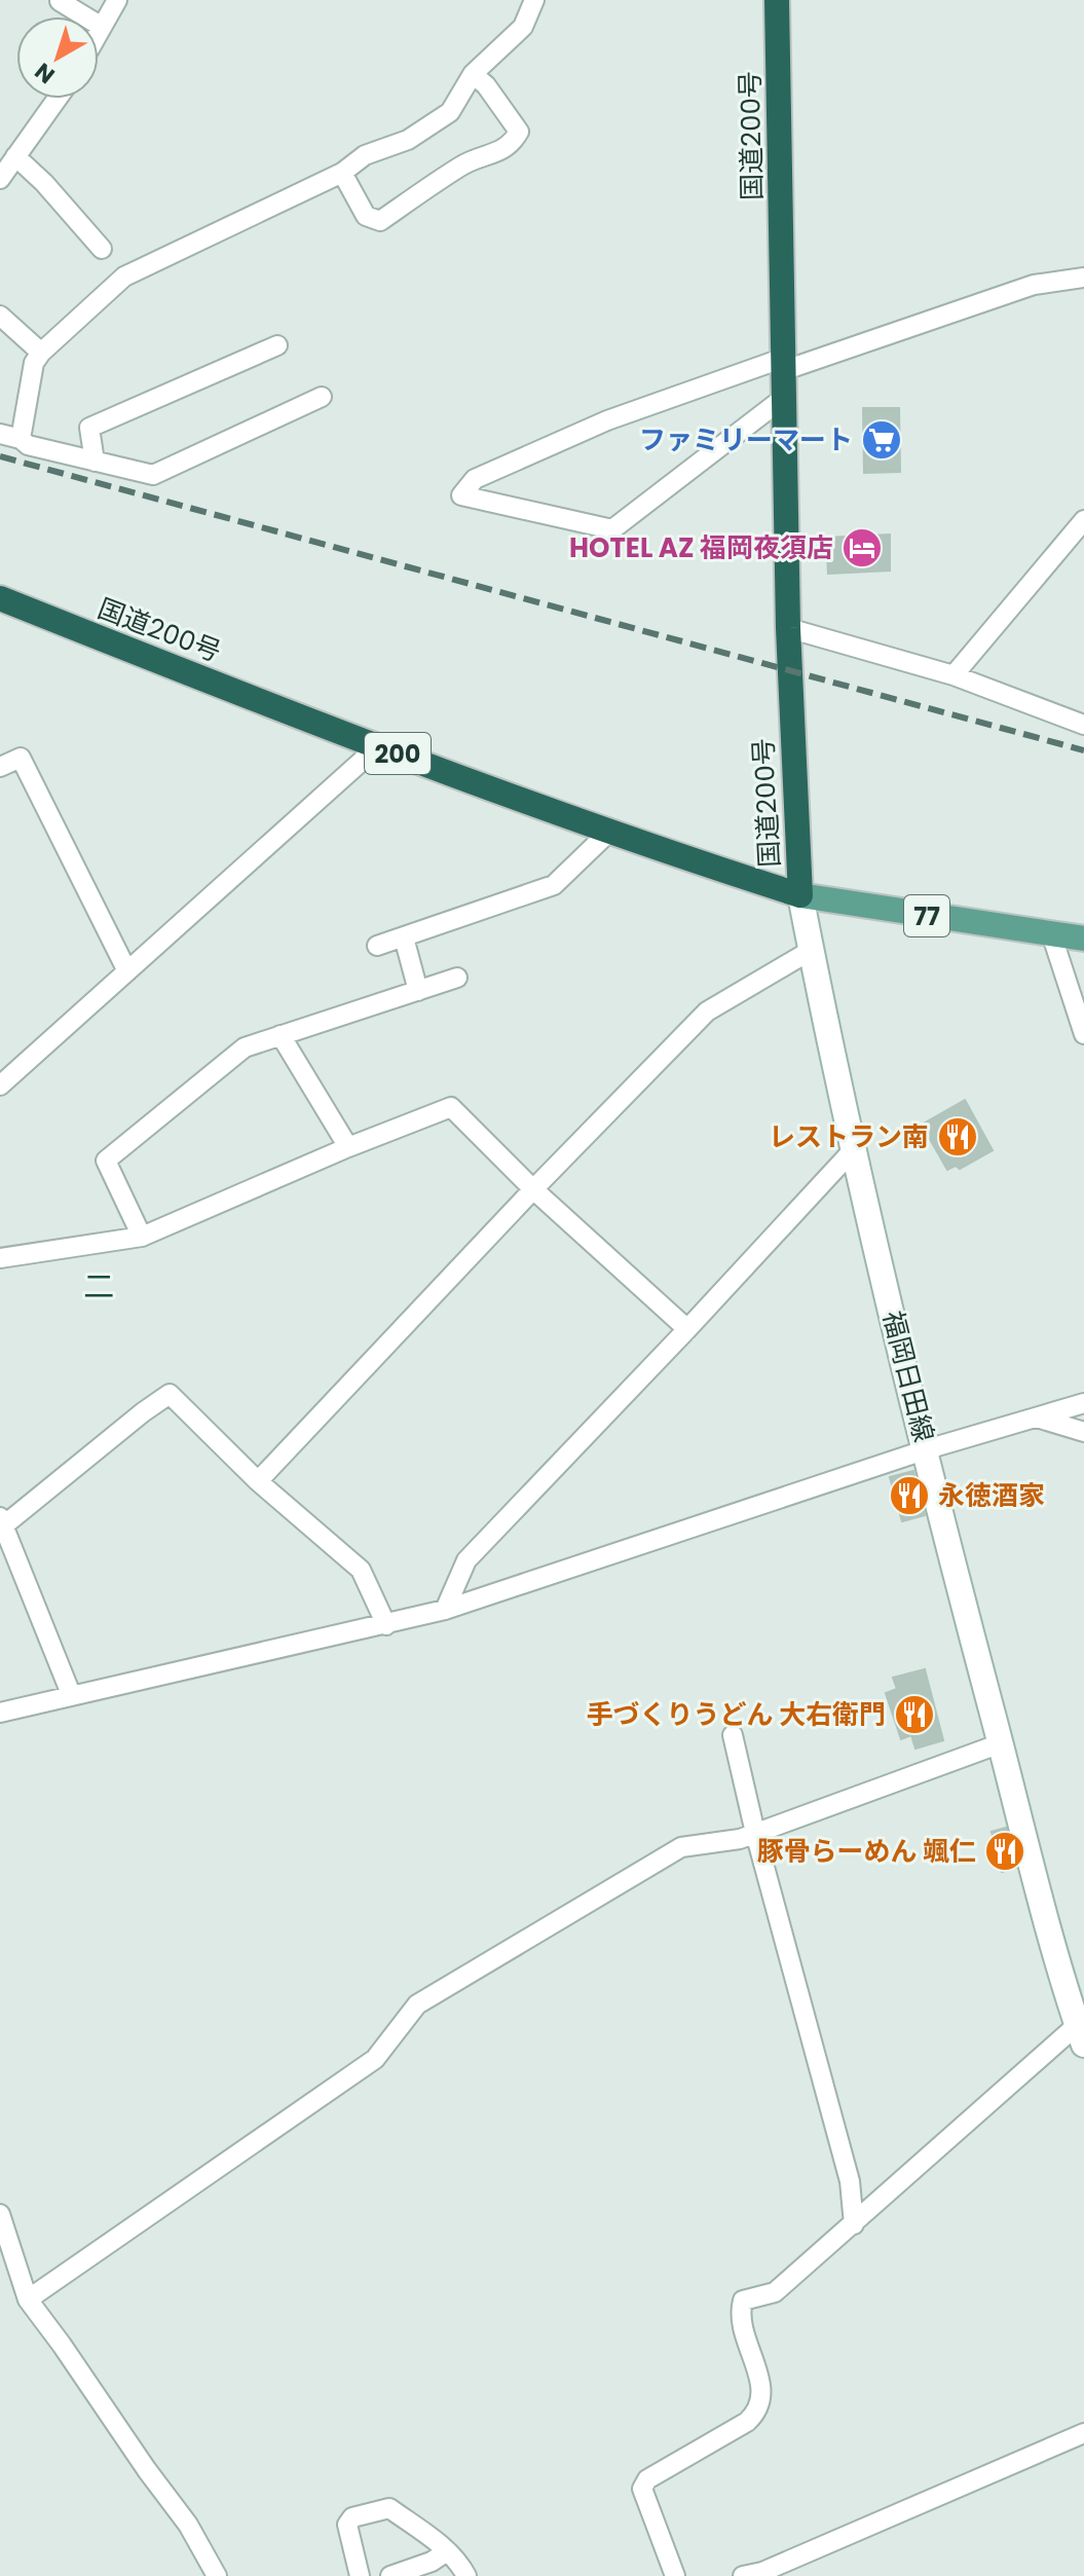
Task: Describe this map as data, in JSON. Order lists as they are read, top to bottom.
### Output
{
  "streets": {
    "highway": ["国道200号", "200"],
    "main road": ["77", "福岡日田線"]
  },
  "crossings": [
    ["国道200号", "77"],
    ["国道200号", "福岡日田線"],
    ["77", "福岡日田線"]
  ],
  "districts": ["二"],
  "places": {
    "supermarket": ["ファミリーマート"],
    "hotel": ["HOTEL AZ 福岡夜須店"],
    "restaurant": [
      "レストラン南",
      "永徳酒家",
      "手づくりうどん 大右衛門",
      "豚骨らーめん 颯仁"
    ]
  },
  "north": "bottom left"
}
